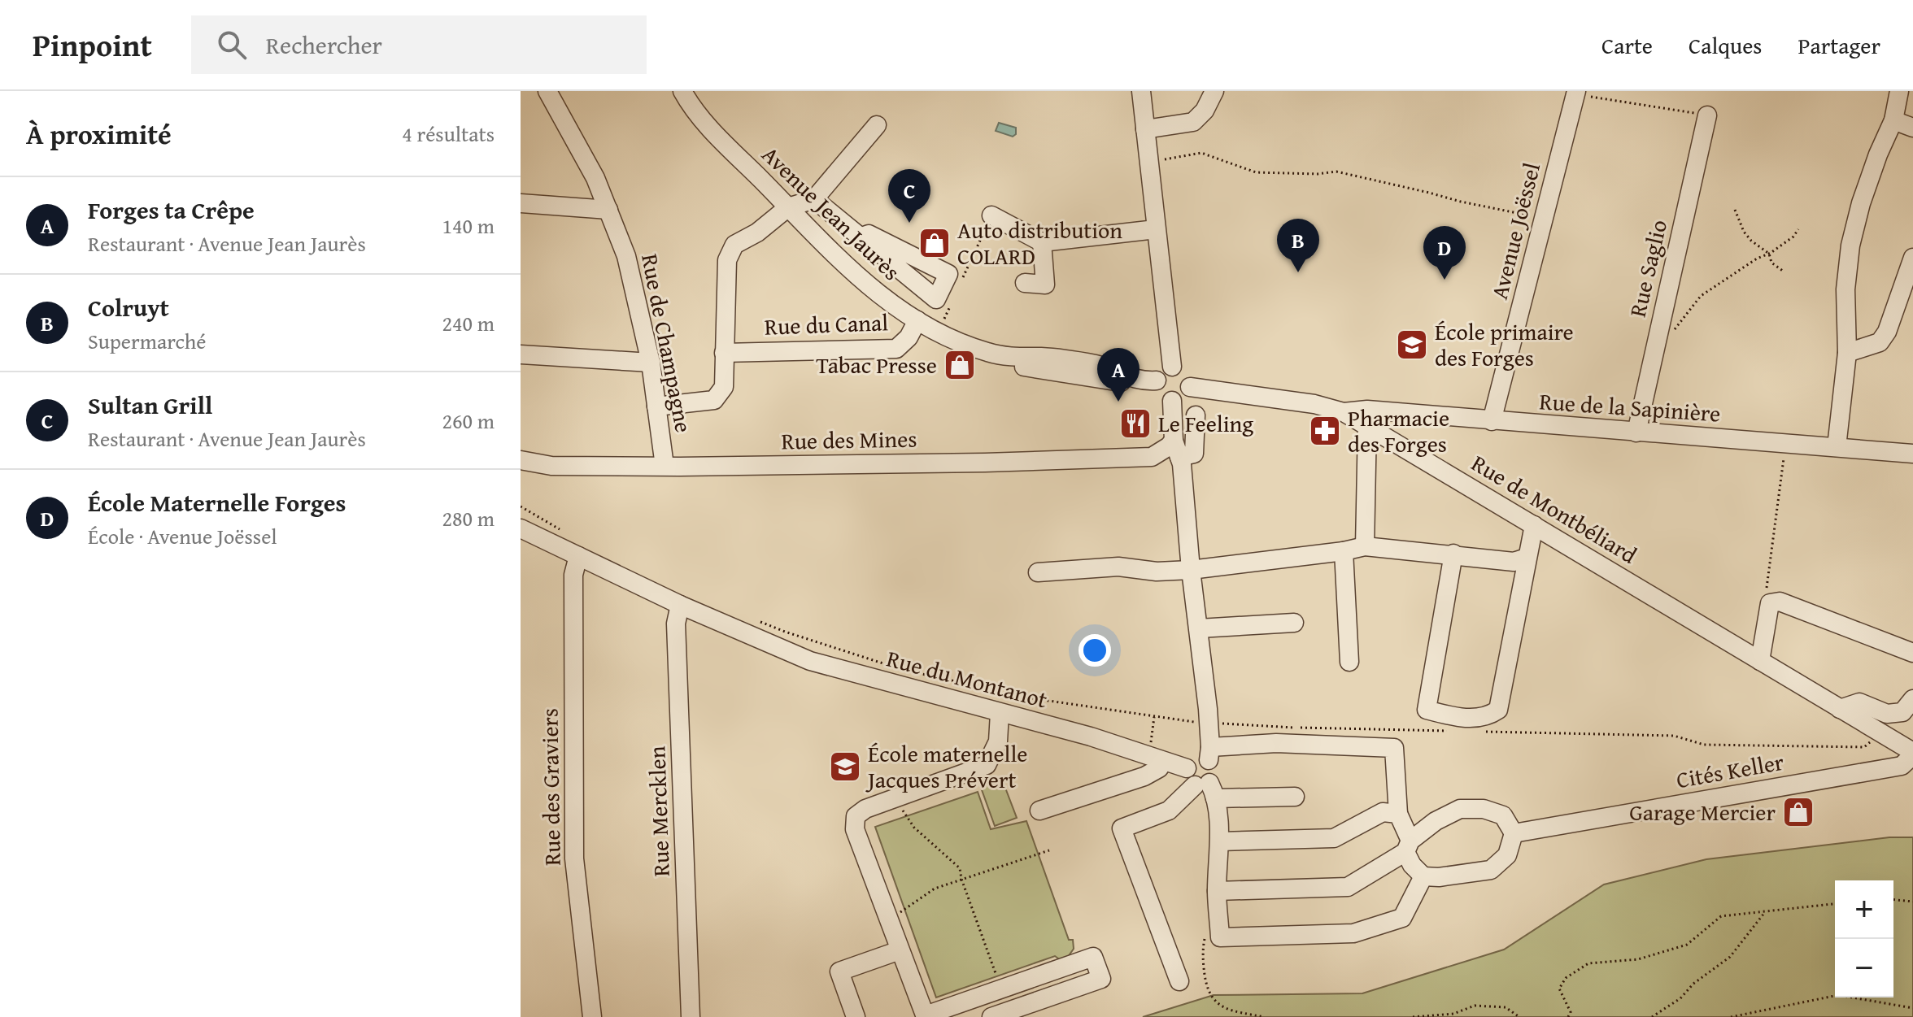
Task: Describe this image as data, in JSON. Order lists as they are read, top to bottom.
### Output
{
  "streets": {
    "street": [
      "Avenue Jean Jaurès",
      "Avenue Joëssel",
      "Rue Saglio",
      "Rue du Canal",
      "Rue de Champagne",
      "Rue de la Sapinière",
      "Rue des Mines",
      "Rue de Montbéliard",
      "Rue du Montanot",
      "Cités Keller",
      "Rue des Graviers",
      "Rue Mercklen"
    ]
  },
  "crossings": [
    ["Avenue Jean Jaurès", "Rue du Canal"],
    ["Avenue Jean Jaurès", "Rue de Montbéliard"],
    ["Avenue Joëssel", "Rue de la Sapinière"],
    ["Rue Saglio", "Rue de la Sapinière"],
    ["Rue de Champagne", "Rue des Mines"],
    ["Rue de la Sapinière", "Rue de Montbéliard"],
    ["Rue du Montanot", "Rue des Graviers"],
    ["Rue du Montanot", "Rue Mercklen"]
  ],
  "places": {
    "shop": ["Auto distribution COLARD", "Tabac Presse", "Garage Mercier"],
    "school or university": ["École primaire des Forges", "École maternelle Jacques Prévert"],
    "restaurant": ["Le Feeling"],
    "pharmacy": ["Pharmacie des Forges"]
  },
  "page": {
    "header": "Pinpoint",
    "search": "Rechercher",
    "nav": ["Carte", "Calques", "Partager"],
    "heading": ["À proximité", "4 résultats"],
    "pins": [
      "C",
      "B",
      "D",
      "A"
    ],
    "list": [
      {
        "mark": "A",
        "name": "Forges ta Crêpe",
        "note": "Restaurant · Avenue Jean Jaurès",
        "value": "140 m"
      },
      {
        "mark": "B",
        "name": "Colruyt",
        "note": "Supermarché",
        "value": "240 m"
      },
      {
        "mark": "C",
        "name": "Sultan Grill",
        "note": "Restaurant · Avenue Jean Jaurès",
        "value": "260 m"
      },
      {
        "mark": "D",
        "name": "École Maternelle Forges",
        "note": "École · Avenue Joëssel",
        "value": "280 m"
      }
    ],
    "map_buttons": ["+", "−"]
  }
}
